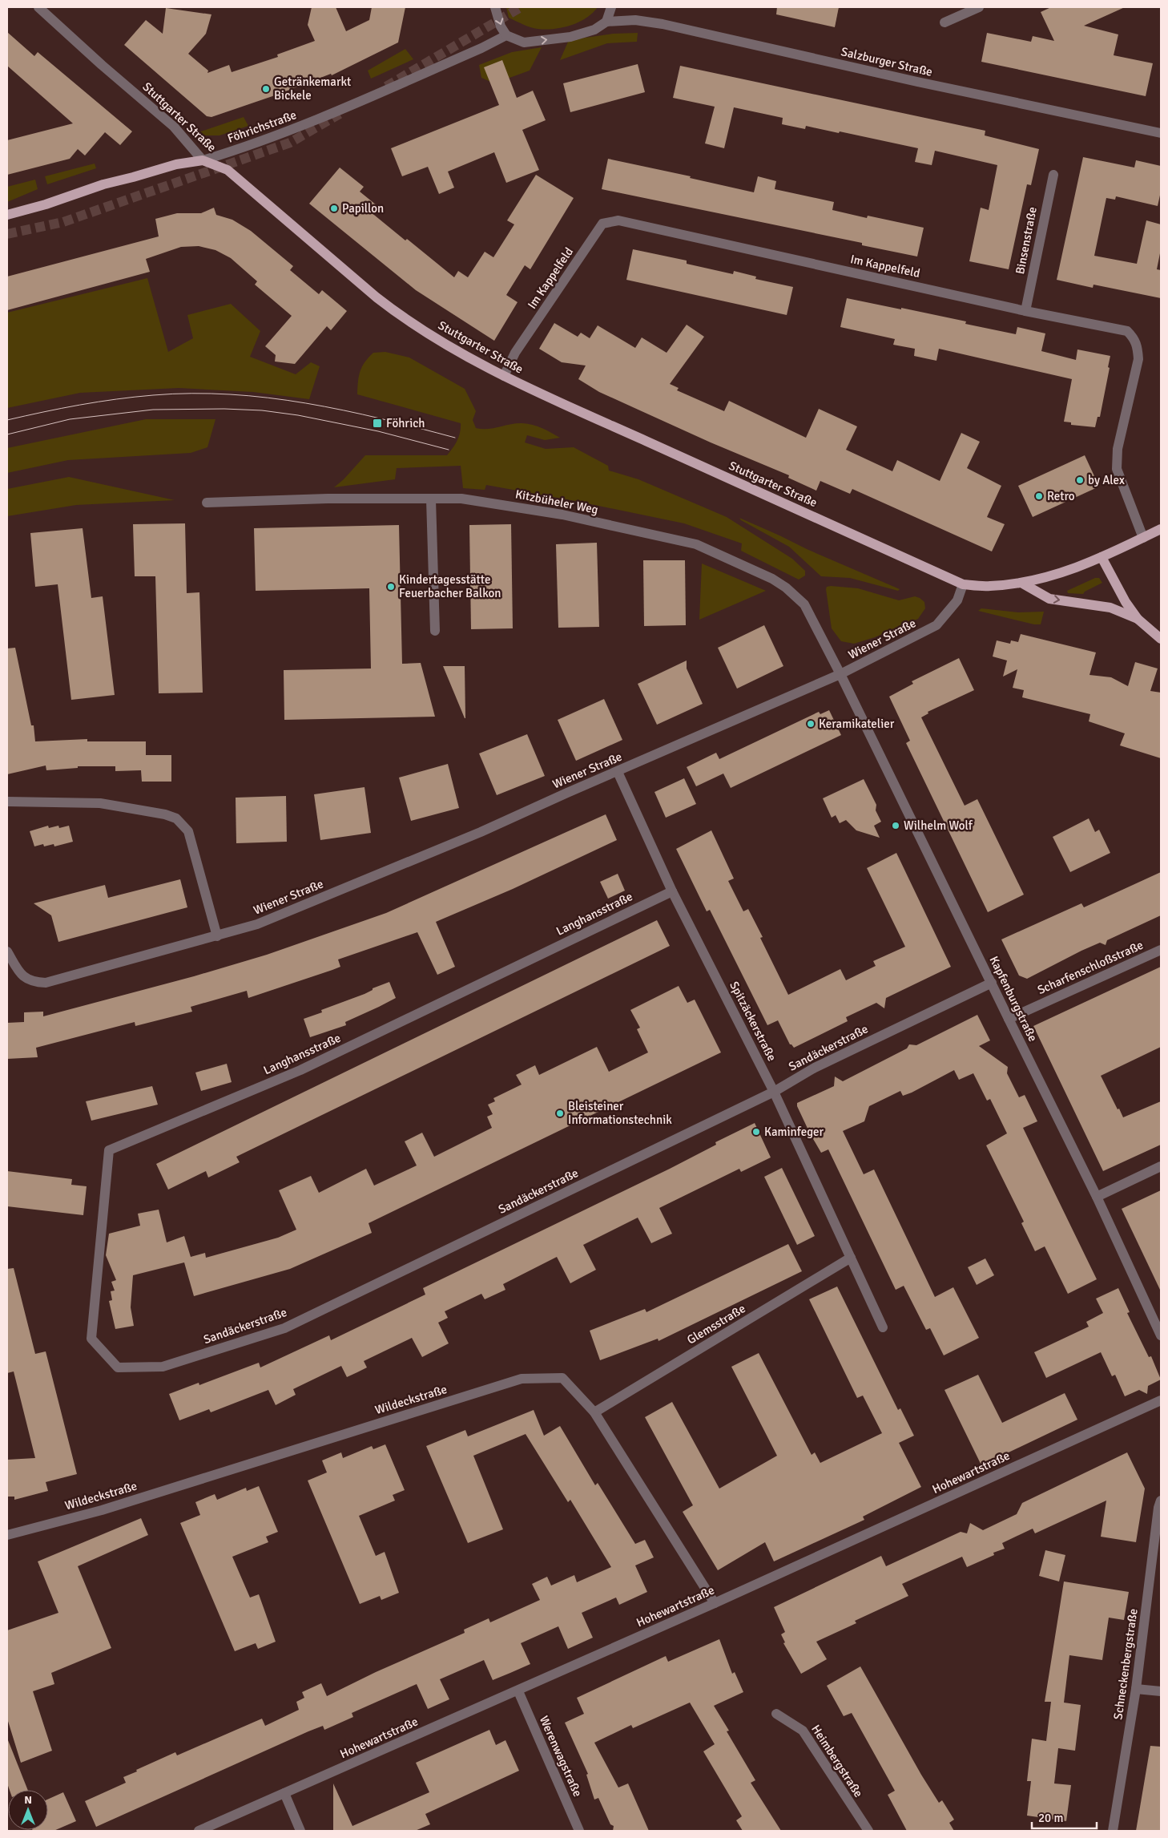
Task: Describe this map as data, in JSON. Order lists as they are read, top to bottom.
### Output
{
  "streets": {
    "main road": ["Stuttgarter Straße", "Föhrichstraße"],
    "street": [
      "Salzburger Straße",
      "Binsenstraße",
      "Im Kappelfeld",
      "Kitzbüheler Weg",
      "Wiener Straße",
      "Langhansstraße",
      "Scharfenschloßstraße",
      "Kapfenburgstraße",
      "Spitzäckerstraße",
      "Sandäckerstraße",
      "Glemsstraße",
      "Wildeckstraße",
      "Hohewartstraße",
      "Schneckenbergstraße",
      "Werenwagstraße",
      "Heimbergstraße"
    ]
  },
  "crossings": [
    ["Stuttgarter Straße", "Föhrichstraße"],
    ["Stuttgarter Straße", "Im Kappelfeld"],
    ["Stuttgarter Straße", "Wiener Straße"],
    ["Binsenstraße", "Im Kappelfeld"],
    ["Kitzbüheler Weg", "Wiener Straße"],
    ["Kitzbüheler Weg", "Kapfenburgstraße"],
    ["Wiener Straße", "Kapfenburgstraße"],
    ["Wiener Straße", "Spitzäckerstraße"],
    ["Langhansstraße", "Spitzäckerstraße"],
    ["Langhansstraße", "Sandäckerstraße"],
    ["Scharfenschloßstraße", "Kapfenburgstraße"],
    ["Kapfenburgstraße", "Sandäckerstraße"],
    ["Spitzäckerstraße", "Sandäckerstraße"],
    ["Spitzäckerstraße", "Glemsstraße"],
    ["Glemsstraße", "Wildeckstraße"],
    ["Wildeckstraße", "Hohewartstraße"],
    ["Hohewartstraße", "Werenwagstraße"]
  ],
  "places": {
    "other": [
      "Getränkemarkt Bickele",
      "Papillon",
      "by Alex",
      "Retro",
      "Kindertagesstätte Feuerbacher Balkon",
      "Keramikatelier",
      "Wilhelm Wolf",
      "Bleisteiner Informationstechnik",
      "Kaminfeger"
    ],
    "transit": ["Föhrich"]
  },
  "scale_bar": "20 m",
  "north": "top"
}
